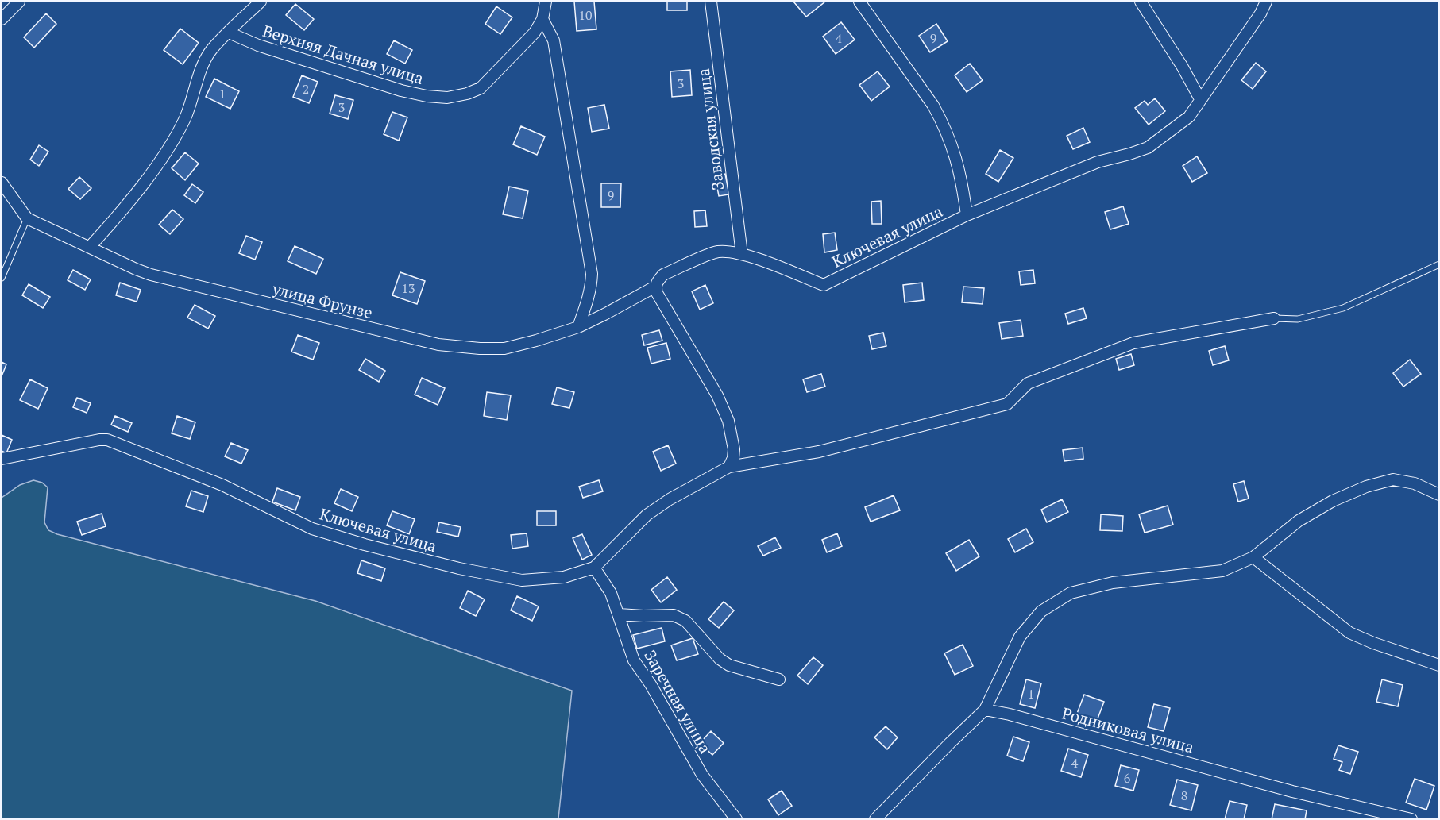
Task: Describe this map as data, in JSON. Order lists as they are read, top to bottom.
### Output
{
  "streets": {
    "street": [
      "Верхняя Дачная улица",
      "Заводская улица",
      "Ключевая улица",
      "улица Фрунзе",
      "Заречная улица",
      "Родниковая улица"
    ]
  },
  "crossings": [
    ["Заводская улица", "Ключевая улица"],
    ["Ключевая улица", "улица Фрунзе"],
    ["Ключевая улица", "Заречная улица"]
  ],
  "house_numbers": [
    "10",
    "4",
    "9",
    "3",
    "2",
    "1",
    "3",
    "9",
    "13",
    "1",
    "4",
    "6",
    "8"
  ]
}
